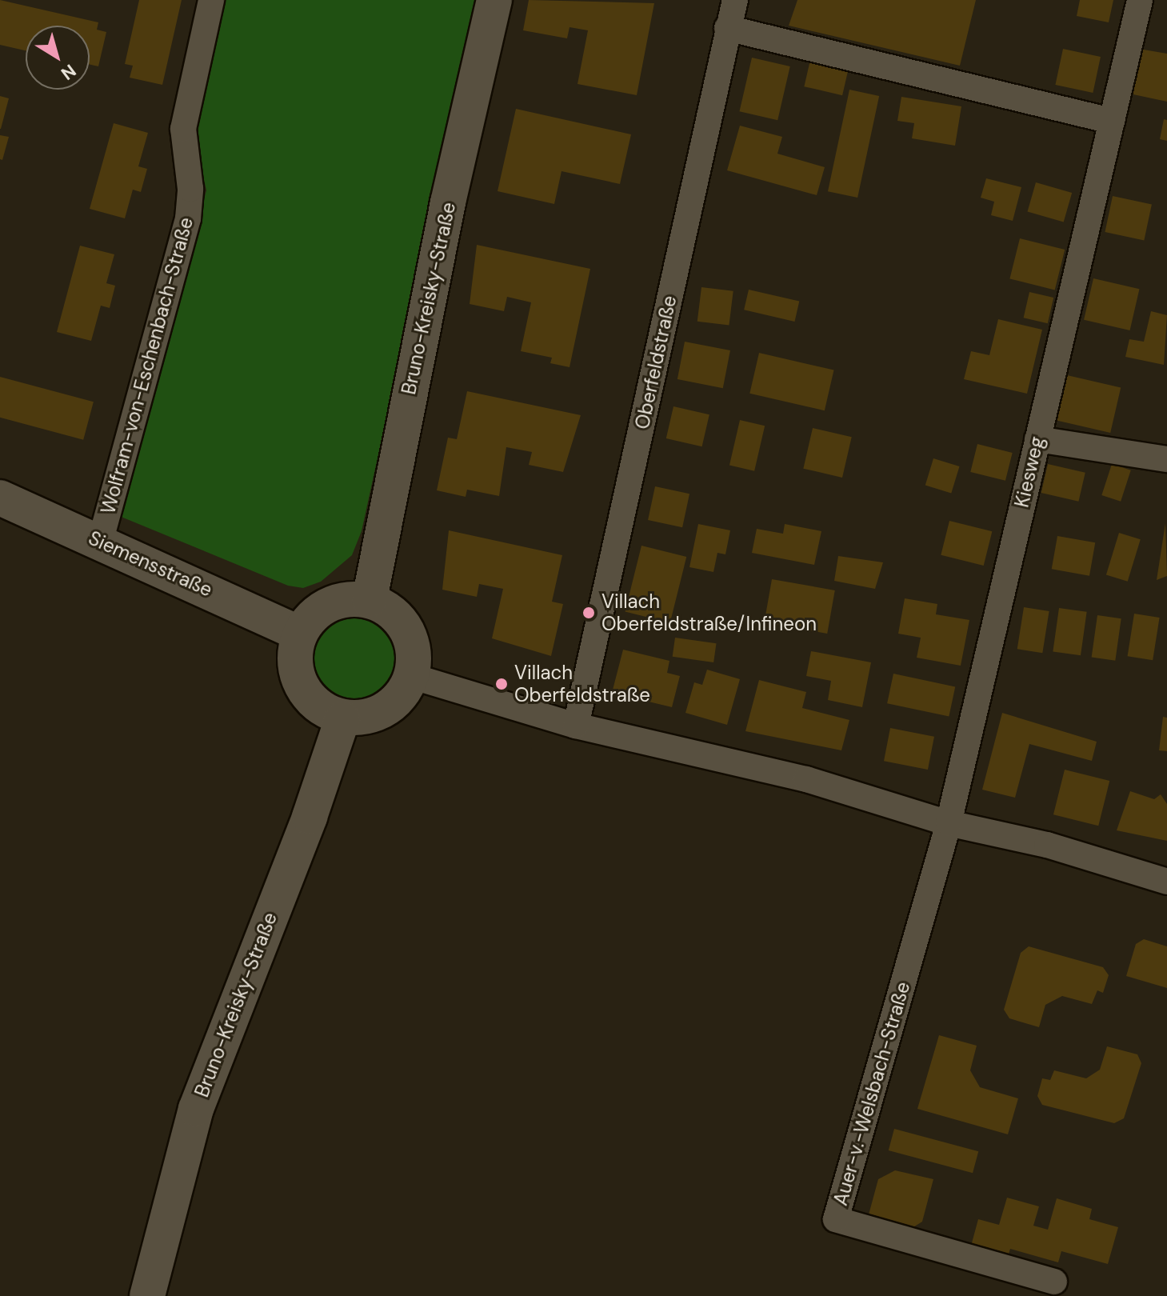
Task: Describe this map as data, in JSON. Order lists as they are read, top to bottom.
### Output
{
  "streets": {
    "street": [
      "Bruno-Kreisky-Straße",
      "Oberfeldstraße",
      "Wolfram-von-Eschenbach-Straße",
      "Kiesweg",
      "Siemensstraße",
      "Auer-v.-Welsbach-Straße"
    ]
  },
  "crossings": [
    ["Bruno-Kreisky-Straße", "Siemensstraße"],
    ["Wolfram-von-Eschenbach-Straße", "Siemensstraße"],
    ["Kiesweg", "Auer-v.-Welsbach-Straße"]
  ],
  "places": ["Villach Oberfeldstraße/Infineon", "Villach Oberfeldstraße"],
  "north": "bottom right"
}
